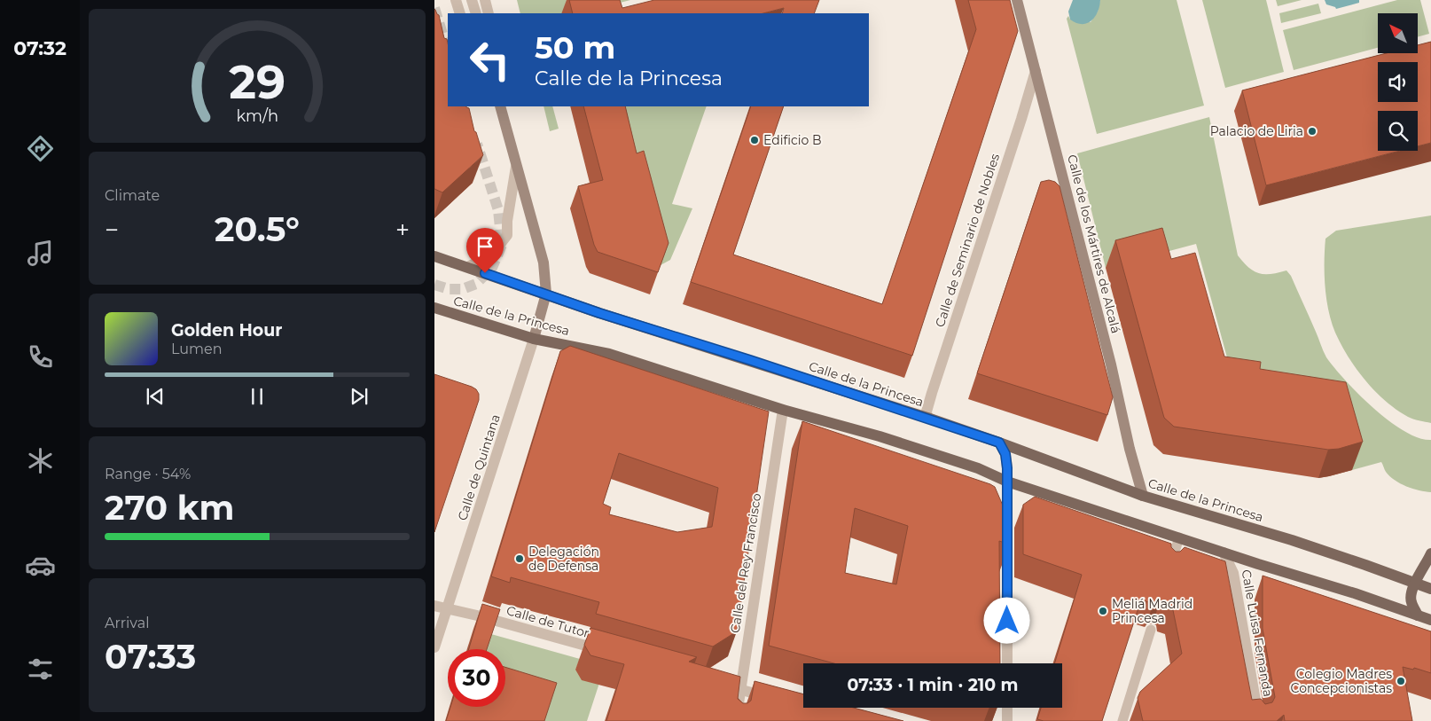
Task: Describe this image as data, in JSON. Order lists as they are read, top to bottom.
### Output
{
  "streets": {
    "main road": ["Calle de la Princesa"],
    "street": [
      "Calle de Seminario de Nobles",
      "Calle de los Mártires de Alcalá",
      "Calle de Quintana",
      "Calle del Rey Francisco",
      "Calle de Tutor",
      "Calle Luisa Fernanda"
    ]
  },
  "crossings": [
    ["Calle de Seminario de Nobles", "Calle de los Mártires de Alcalá"],
    ["Calle de Seminario de Nobles", "Calle de la Princesa"],
    ["Calle de los Mártires de Alcalá", "Calle de la Princesa"],
    ["Calle de la Princesa", "Calle de Quintana"],
    ["Calle de la Princesa", "Calle del Rey Francisco"],
    ["Calle de la Princesa", "Calle Luisa Fernanda"],
    ["Calle de Quintana", "Calle de Tutor"]
  ],
  "places": [
    "Palacio de Liria",
    "Edificio B",
    "Delegación de Defensa",
    "Meliá Madrid Princesa",
    "Colegio Madres Concepcionistas"
  ],
  "north": "top left",
  "page": {
    "tabs": "07:32",
    "turn": ["50 m", "Calle de la Princesa"],
    "tile": [
      "Climate",
      ["Range · 54%", "270 km"],
      ["Arrival", "07:33"]
    ],
    "heat": ["−", "20.5°", "+"],
    "song": ["Golden Hour", "Lumen"],
    "limit": "30",
    "trip": "07:33 · 1 min · 210 m",
    "gauge": ["29", "km/h"]
  }
}
